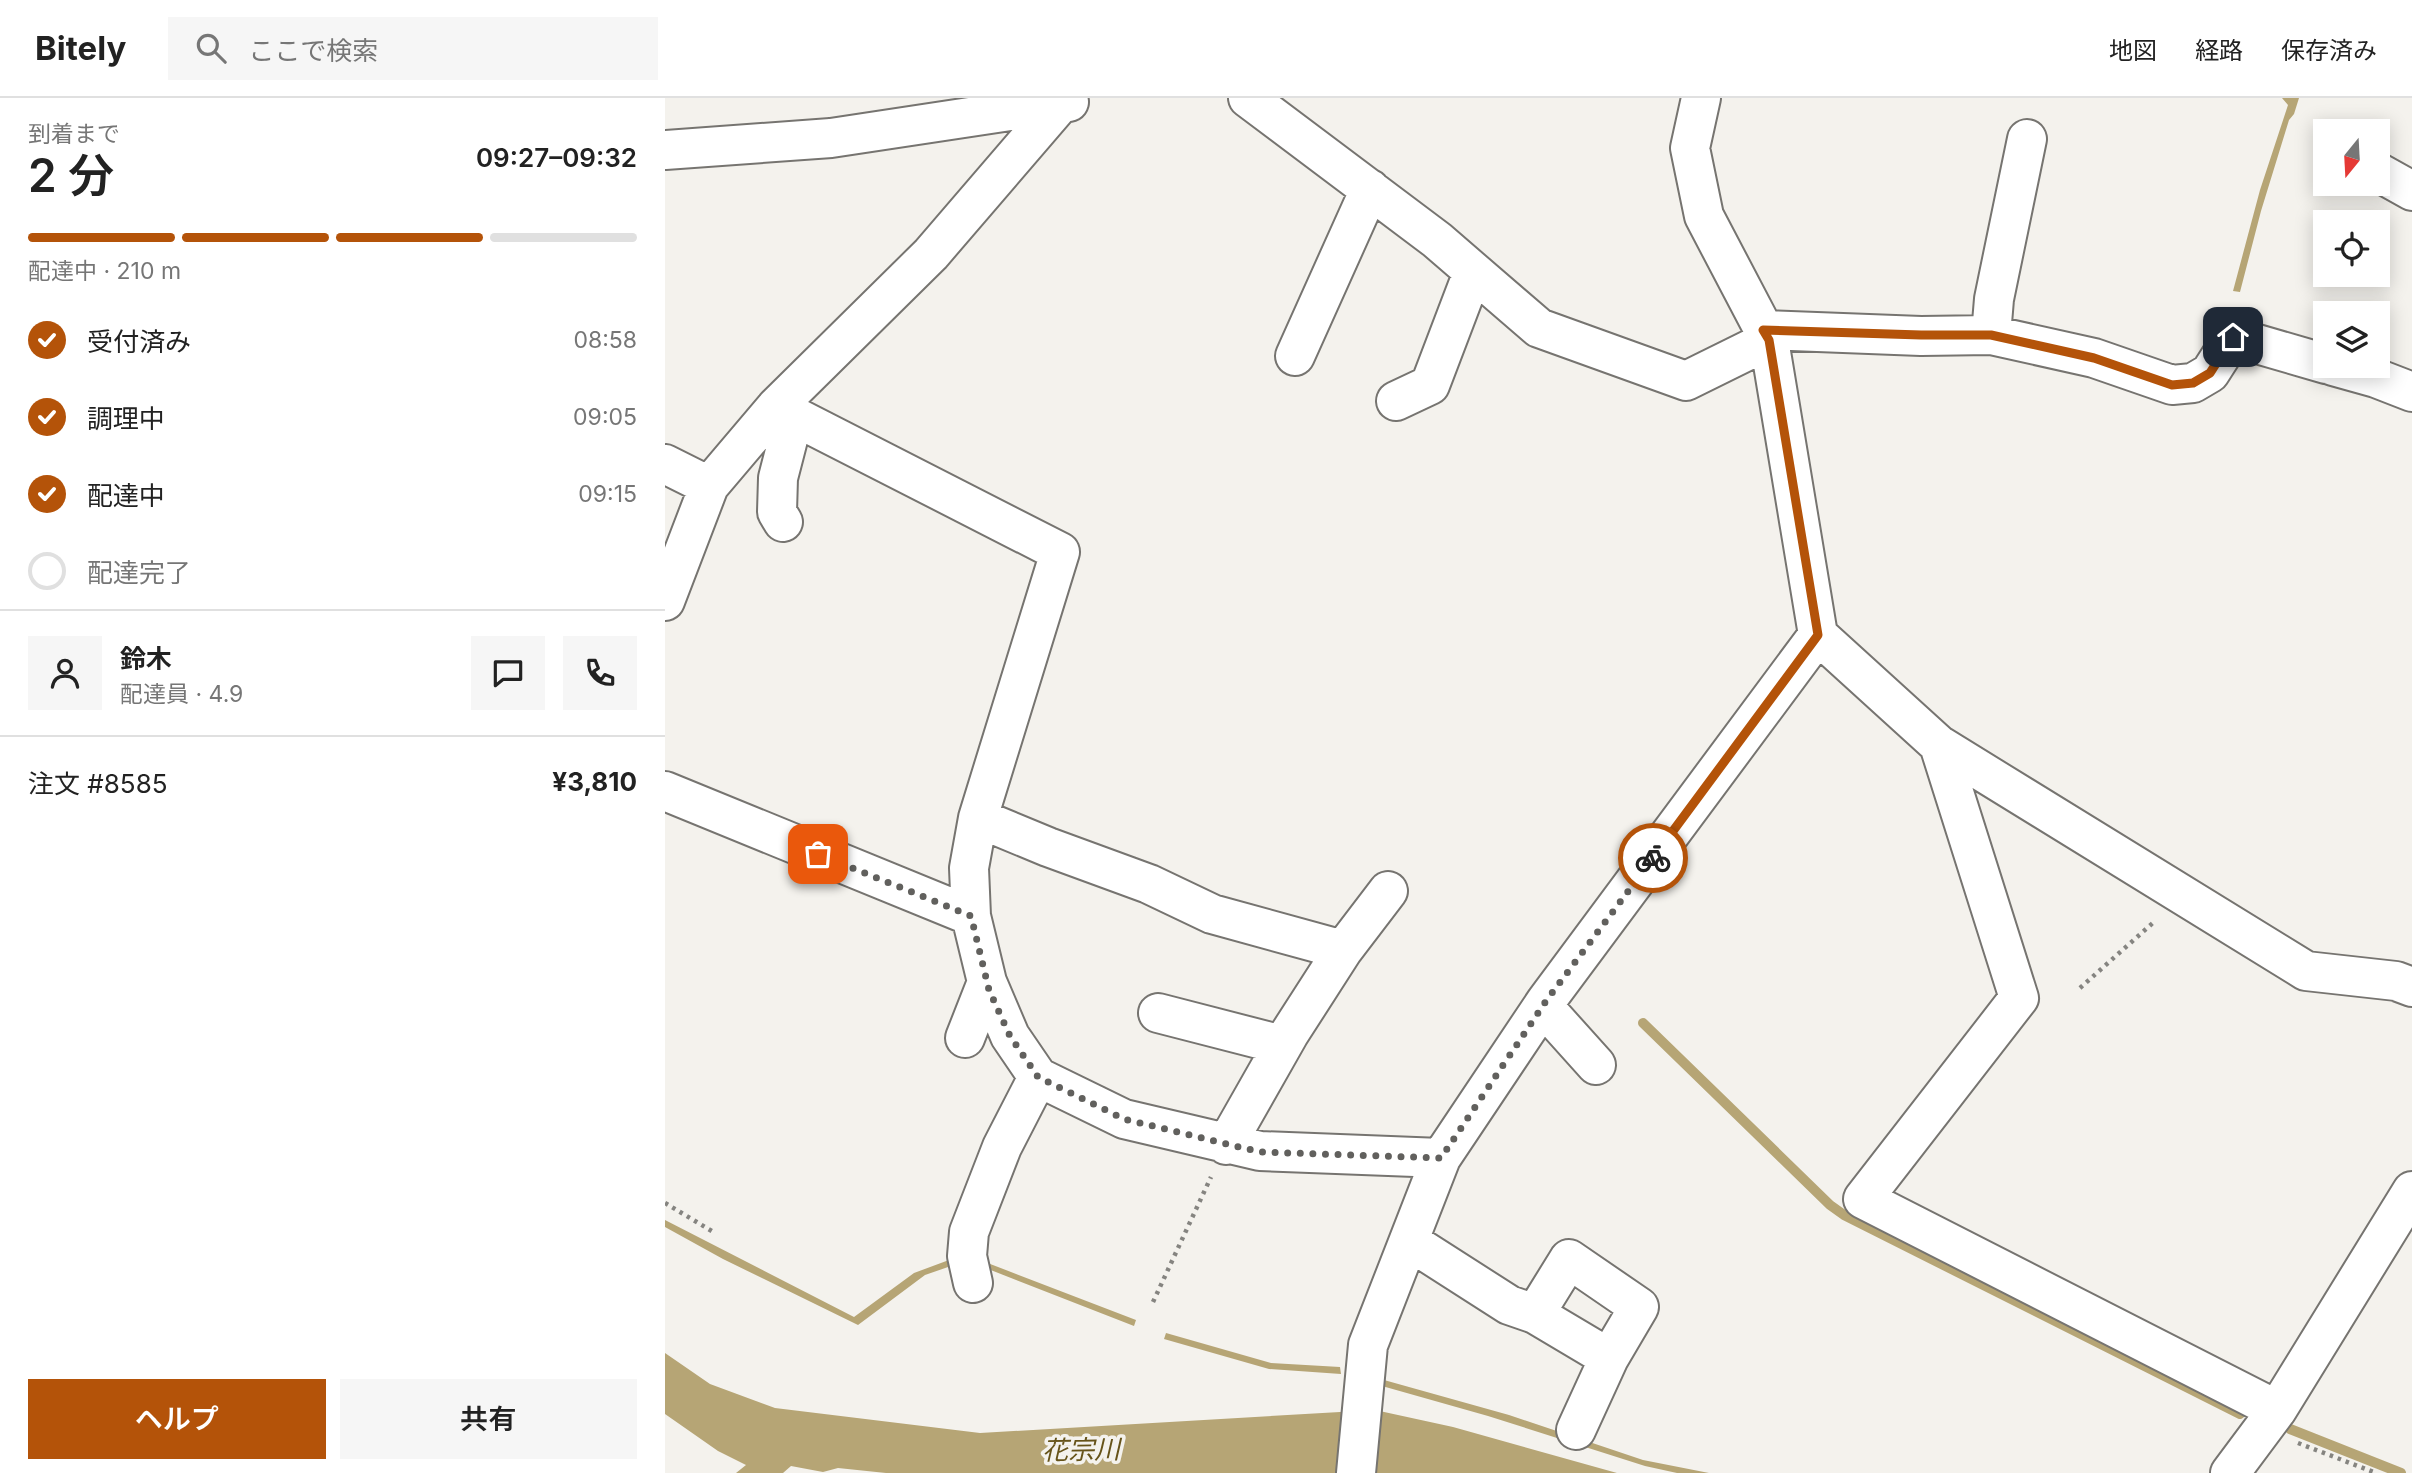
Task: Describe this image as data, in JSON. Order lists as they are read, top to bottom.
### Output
{
  "water": ["花宗川"],
  "north": "bottom",
  "page": {
    "header": "Bitely",
    "search": "ここで検索",
    "nav": ["地図", "経路", "保存済み"],
    "heading": ["2 分", "到着まで", "09:27–09:32"],
    "panel": [
      "鈴木",
      "配達員 · 4.9",
      "注文 #8585",
      "¥3,810"
    ],
    "bar": "配達中 · 210 m",
    "list": [
      ["受付済み", "08:58"],
      ["調理中", "09:05"],
      ["配達中", "09:15"],
      "配達完了"
    ],
    "buttons": ["ヘルプ", "共有"]
  }
}
